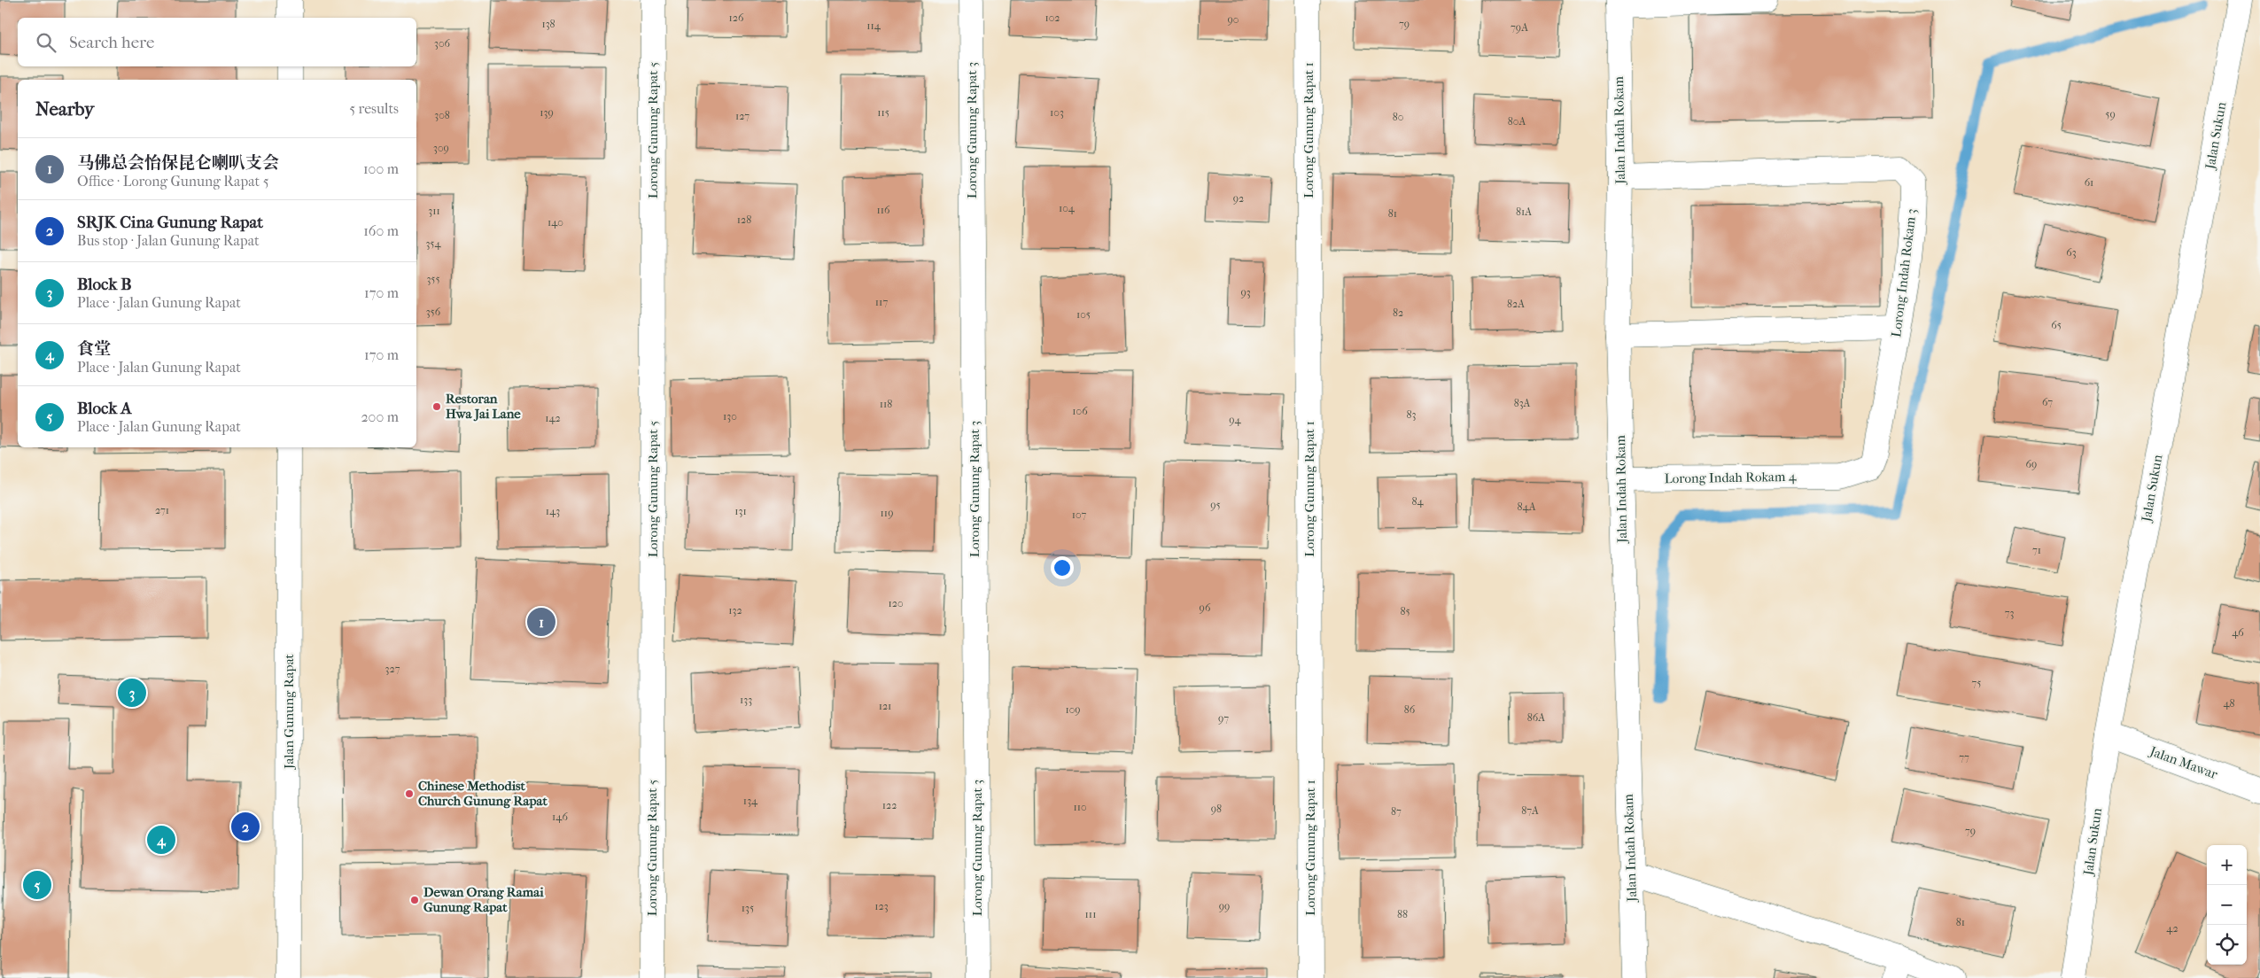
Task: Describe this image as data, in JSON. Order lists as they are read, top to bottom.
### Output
{
  "streets": {
    "street": [
      "Lorong Gunung Rapat 5",
      "Lorong Gunung Rapat 3",
      "Lorong Gunung Rapat 1",
      "Jalan Indah Rokam",
      "Jalan Sukun",
      "Lorong Indah Rokam 3",
      "Lorong Indah Rokam 4",
      "Jalan Gunung Rapat",
      "Jalan Mawar"
    ]
  },
  "crossings": [
    ["Jalan Indah Rokam", "Lorong Indah Rokam 3"],
    ["Jalan Indah Rokam", "Lorong Indah Rokam 4"],
    ["Jalan Sukun", "Jalan Mawar"],
    ["Lorong Indah Rokam 3", "Lorong Indah Rokam 4"]
  ],
  "places": ["Restoran Hwa Jai Lane", "Chinese Methodist Church Gunung Rapat", "Dewan Orang Ramai Gunung Rapat"],
  "house_numbers": [
    "126",
    "102",
    "90",
    "138",
    "79",
    "114",
    "79A",
    "306",
    "139",
    "115",
    "103",
    "59",
    "308",
    "127",
    "80",
    "80A",
    "309",
    "61",
    "92",
    "104",
    "116",
    "311",
    "81A",
    "81",
    "128",
    "140",
    "354",
    "63",
    "355",
    "93",
    "117",
    "82A",
    "356",
    "82",
    "105",
    "65",
    "67",
    "83A",
    "118",
    "106",
    "83",
    "130",
    "142",
    "94",
    "69",
    "84",
    "95",
    "84A",
    "271",
    "143",
    "131",
    "119",
    "107",
    "71",
    "120",
    "96",
    "132",
    "85",
    "73",
    "46",
    "327",
    "75",
    "133",
    "48",
    "121",
    "109",
    "86",
    "86A",
    "97",
    "77",
    "134",
    "122",
    "110",
    "98",
    "87A",
    "87",
    "146",
    "79",
    "123",
    "99",
    "135",
    "111",
    "88",
    "81",
    "42"
  ],
  "page": {
    "search": "Search here",
    "heading": ["Nearby", "5 results"],
    "list": [
      {
        "mark": "1",
        "name": "马佛总会怡保昆仑喇叭支会",
        "note": "Office · Lorong Gunung Rapat 5",
        "value": "100 m"
      },
      {
        "mark": "2",
        "name": "SRJK Cina Gunung Rapat",
        "note": "Bus stop · Jalan Gunung Rapat",
        "value": "160 m"
      },
      {
        "mark": "3",
        "name": "Block B",
        "note": "Place · Jalan Gunung Rapat",
        "value": "170 m"
      },
      {
        "mark": "4",
        "name": "食堂",
        "note": "Place · Jalan Gunung Rapat",
        "value": "170 m"
      },
      {
        "mark": "5",
        "name": "Block A",
        "note": "Place · Jalan Gunung Rapat",
        "value": "200 m"
      }
    ],
    "pins": [
      "1",
      "3",
      "2",
      "4",
      "5"
    ],
    "map_buttons": ["+", "−"]
  }
}
